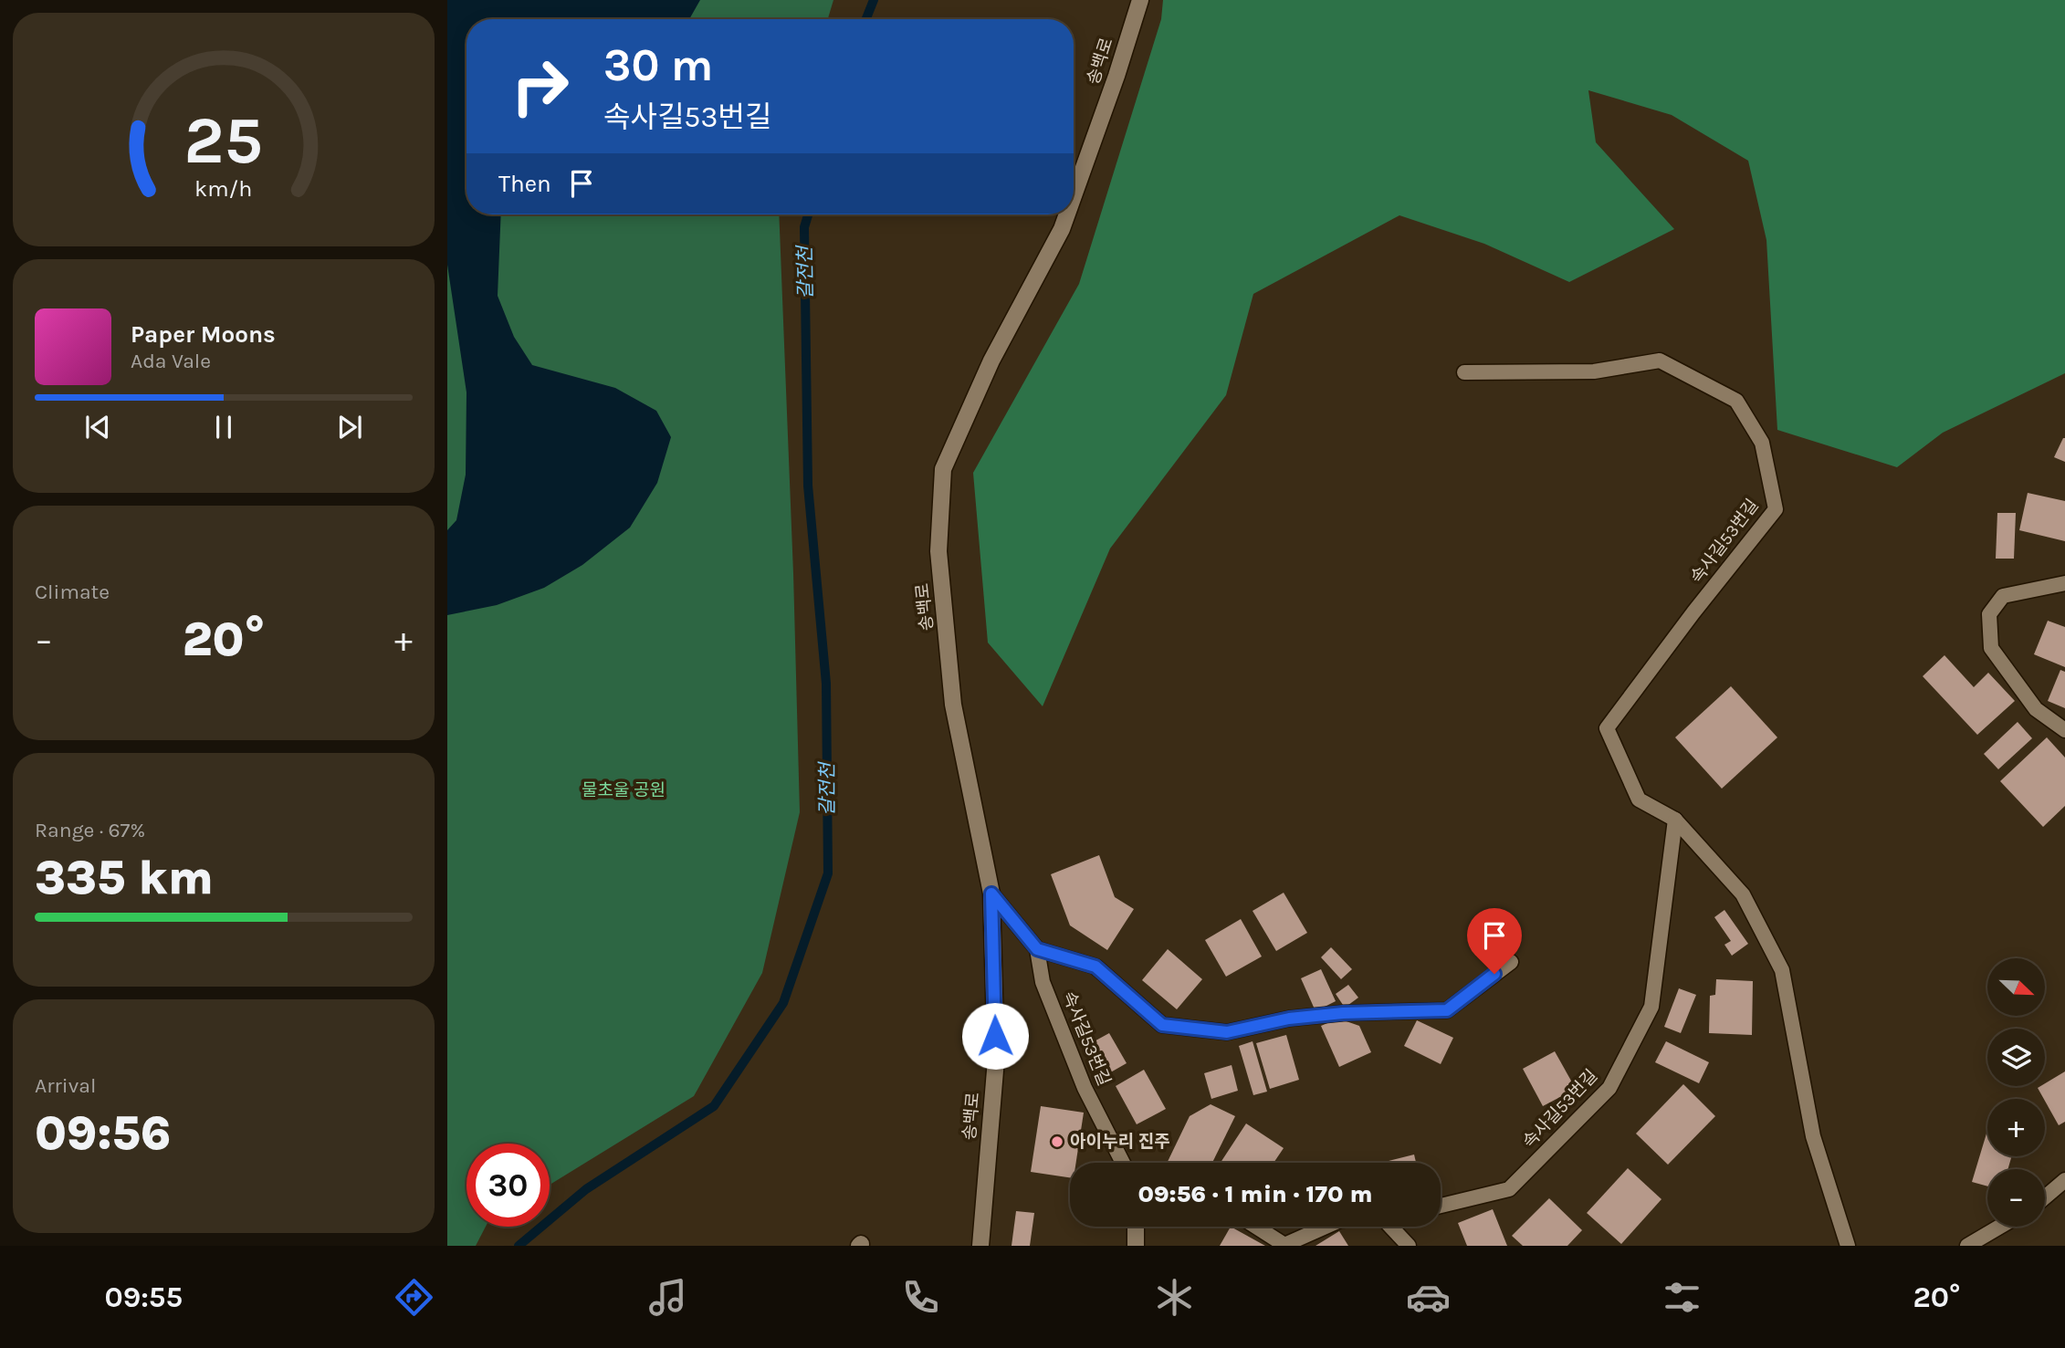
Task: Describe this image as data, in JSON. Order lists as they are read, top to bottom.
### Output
{
  "streets": {
    "street": ["송백로"],
    "lane": ["속사길53번길"]
  },
  "crossings": [
    ["송백로", "속사길53번길"]
  ],
  "water": ["갈전천"],
  "parks": ["물초울 공원"],
  "places": ["아이누리 진주"],
  "north": "bottom right",
  "page": {
    "turn": ["30 m", "속사길53번길"],
    "then": "Then",
    "song": ["Paper Moons", "Ada Vale"],
    "tile": [
      "Climate",
      ["Range · 67%", "335 km"],
      ["Arrival", "09:56"]
    ],
    "heat": ["−", "20°", "+"],
    "map_buttons": ["+", "−"],
    "limit": "30",
    "trip": "09:56 · 1 min · 170 m",
    "tabs": ["09:55", "20°"],
    "gauge": ["25", "km/h"]
  }
}
